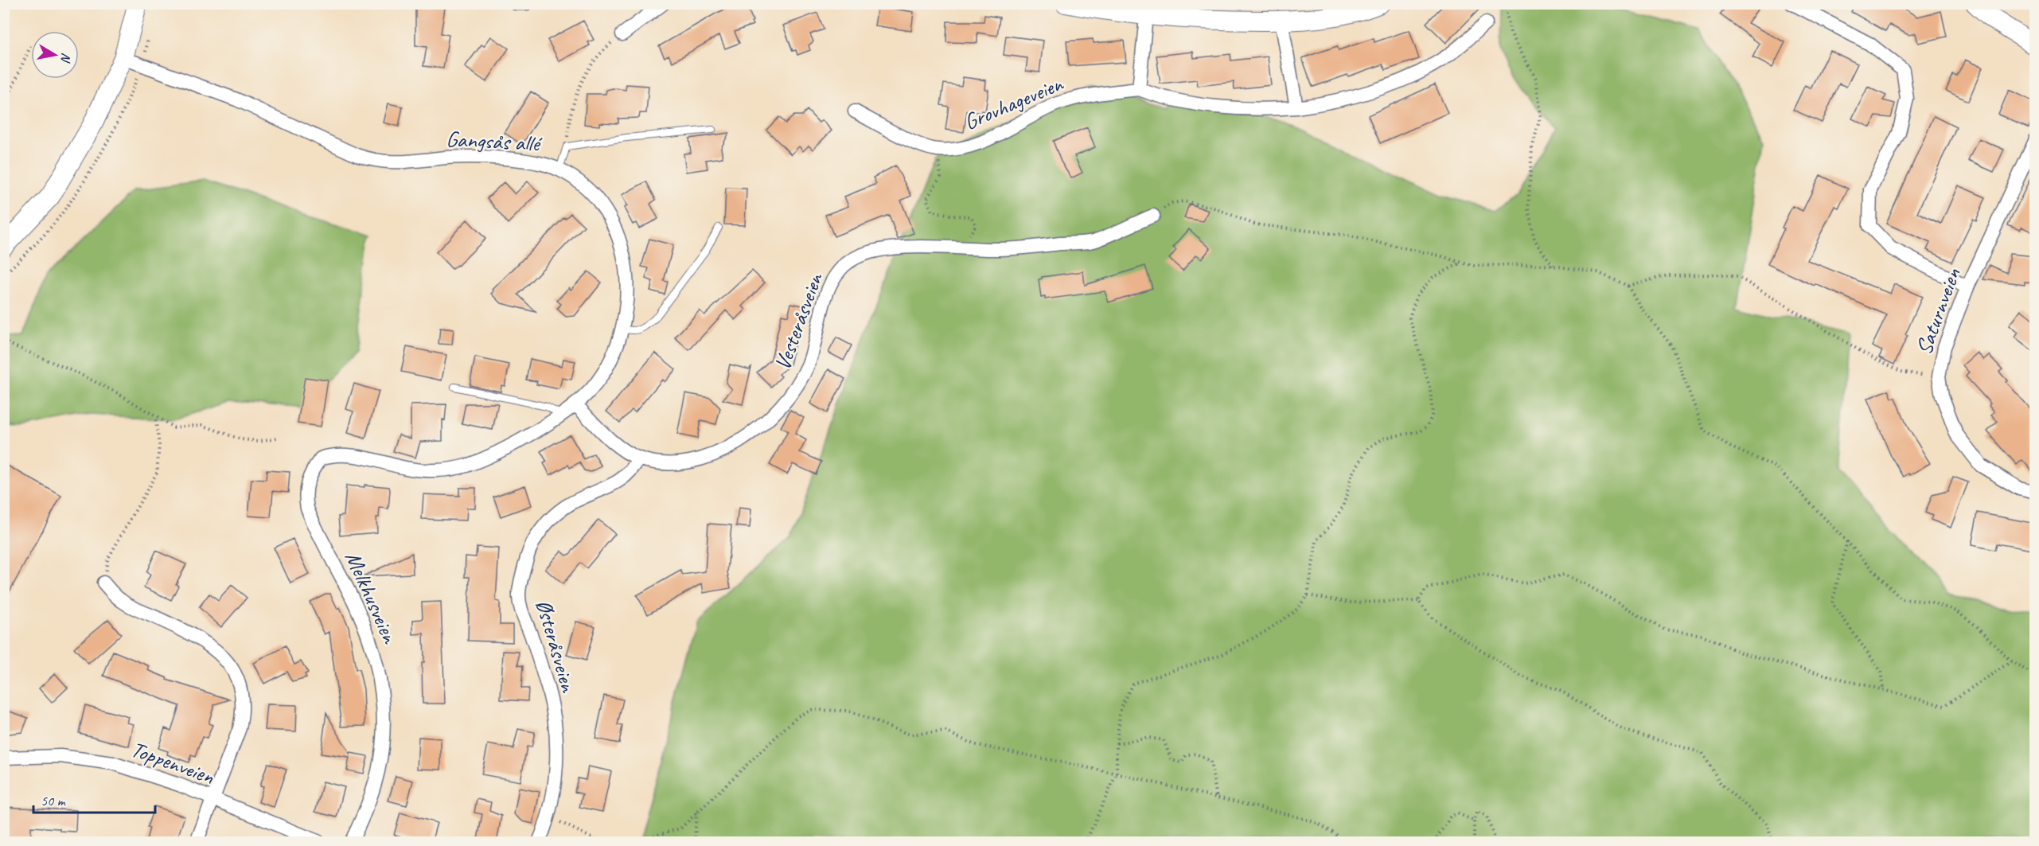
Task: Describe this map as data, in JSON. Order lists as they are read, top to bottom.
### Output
{
  "streets": {
    "street": [
      "Grovhageveien",
      "Gangsås allé",
      "Saturnveien",
      "Vesteråsveien",
      "Melkhusveien",
      "Østeråsveien",
      "Toppenveien"
    ]
  },
  "crossings": [
    ["Gangsås allé", "Vesteråsveien"],
    ["Gangsås allé", "Melkhusveien"],
    ["Vesteråsveien", "Østeråsveien"]
  ],
  "scale_bar": "50 m",
  "north": "right"
}
